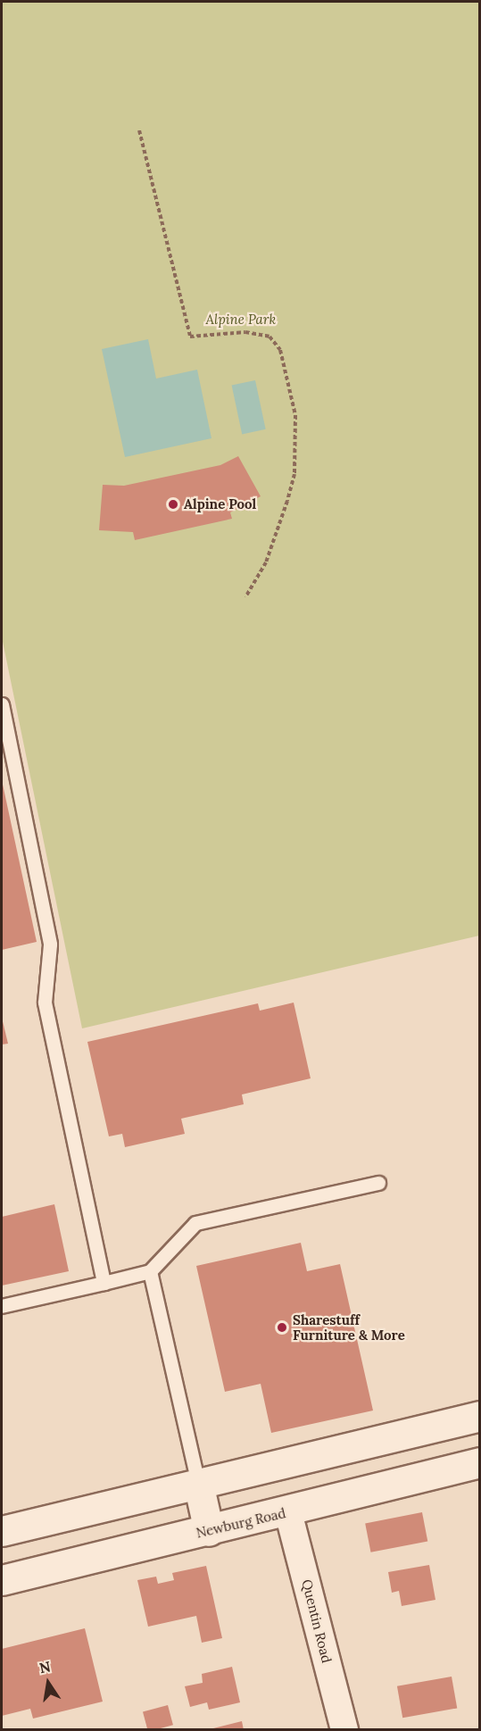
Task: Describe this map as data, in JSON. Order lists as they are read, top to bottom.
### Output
{
  "streets": {
    "main road": ["Newburg Road"],
    "street": ["Quentin Road"]
  },
  "crossings": [
    ["Newburg Road", "Quentin Road"]
  ],
  "parks": ["Alpine Park"],
  "places": ["Alpine Pool", "Sharestuff Furniture & More"],
  "north": "top"
}
